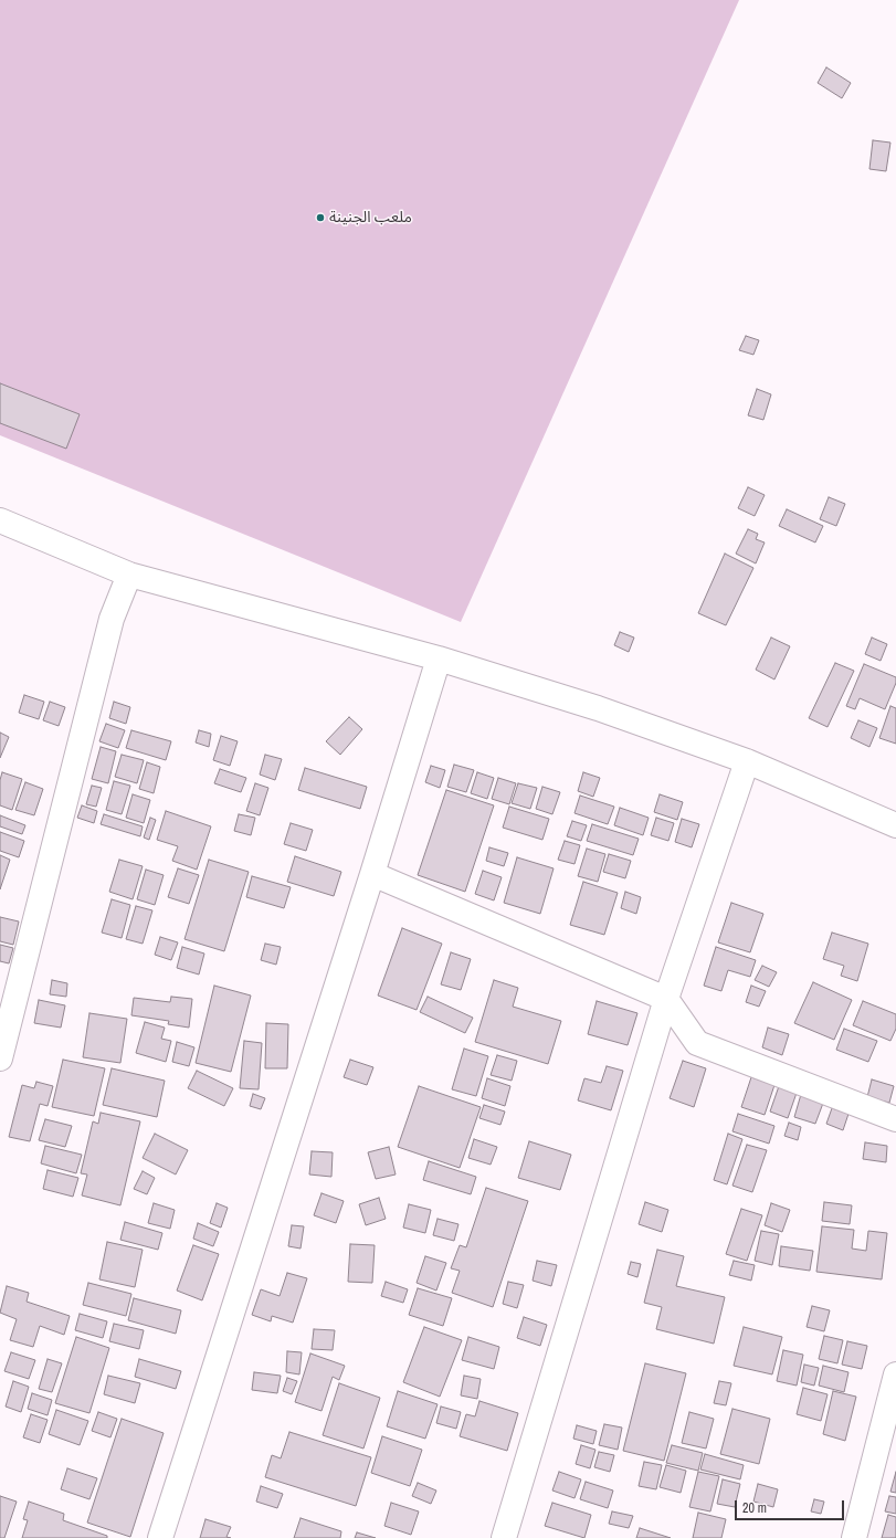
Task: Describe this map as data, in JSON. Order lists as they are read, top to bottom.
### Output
{
  "places": ["ملعب الجنينة"],
  "scale_bar": "20 m"
}
